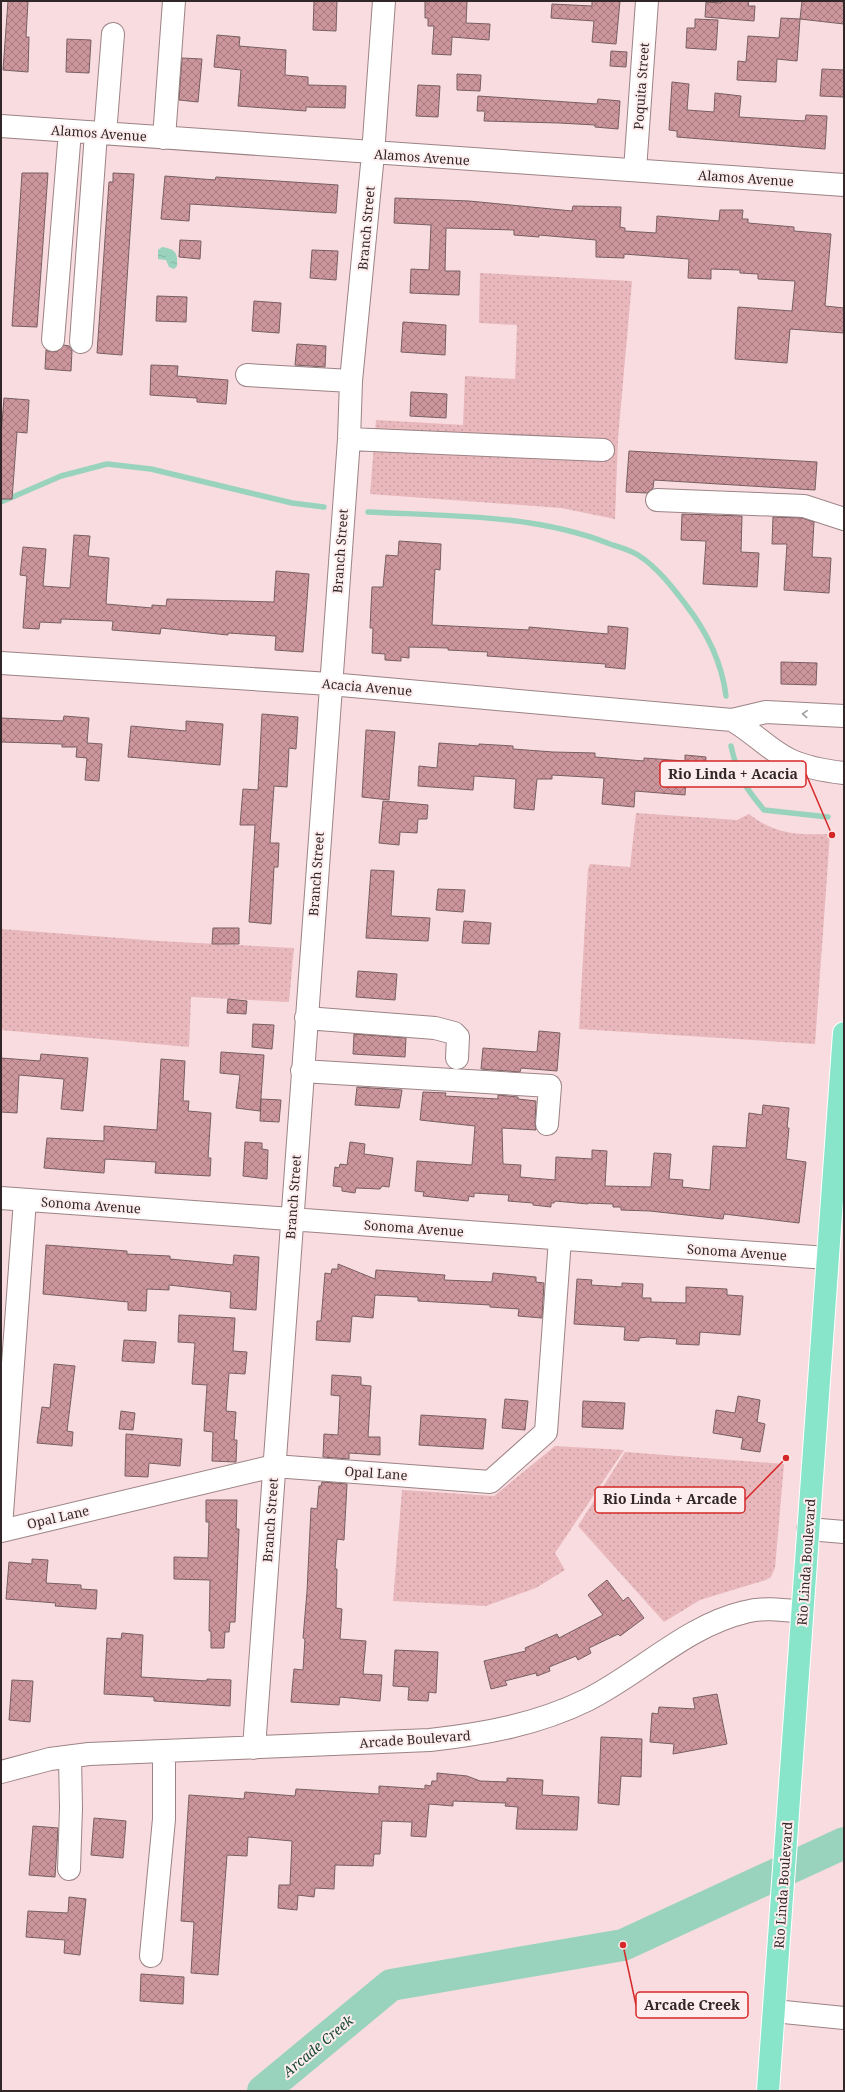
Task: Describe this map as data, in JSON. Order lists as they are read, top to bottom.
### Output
{
  "streets": {
    "main road": ["Rio Linda Boulevard"],
    "street": [
      "Poquita Street",
      "Alamos Avenue",
      "Branch Street",
      "Acacia Avenue",
      "Sonoma Avenue",
      "Opal Lane",
      "Arcade Boulevard"
    ]
  },
  "crossings": [
    ["Poquita Street", "Alamos Avenue"],
    ["Alamos Avenue", "Branch Street"],
    ["Branch Street", "Acacia Avenue"],
    ["Branch Street", "Sonoma Avenue"],
    ["Branch Street", "Opal Lane"],
    ["Branch Street", "Arcade Boulevard"],
    ["Sonoma Avenue", "Opal Lane"],
    ["Sonoma Avenue", "Rio Linda Boulevard"],
    ["Rio Linda Boulevard", "Arcade Boulevard"]
  ],
  "water": ["Arcade Creek"],
  "places": ["Rio Linda + Acacia", "Rio Linda + Arcade", "Arcade Creek"]
}
